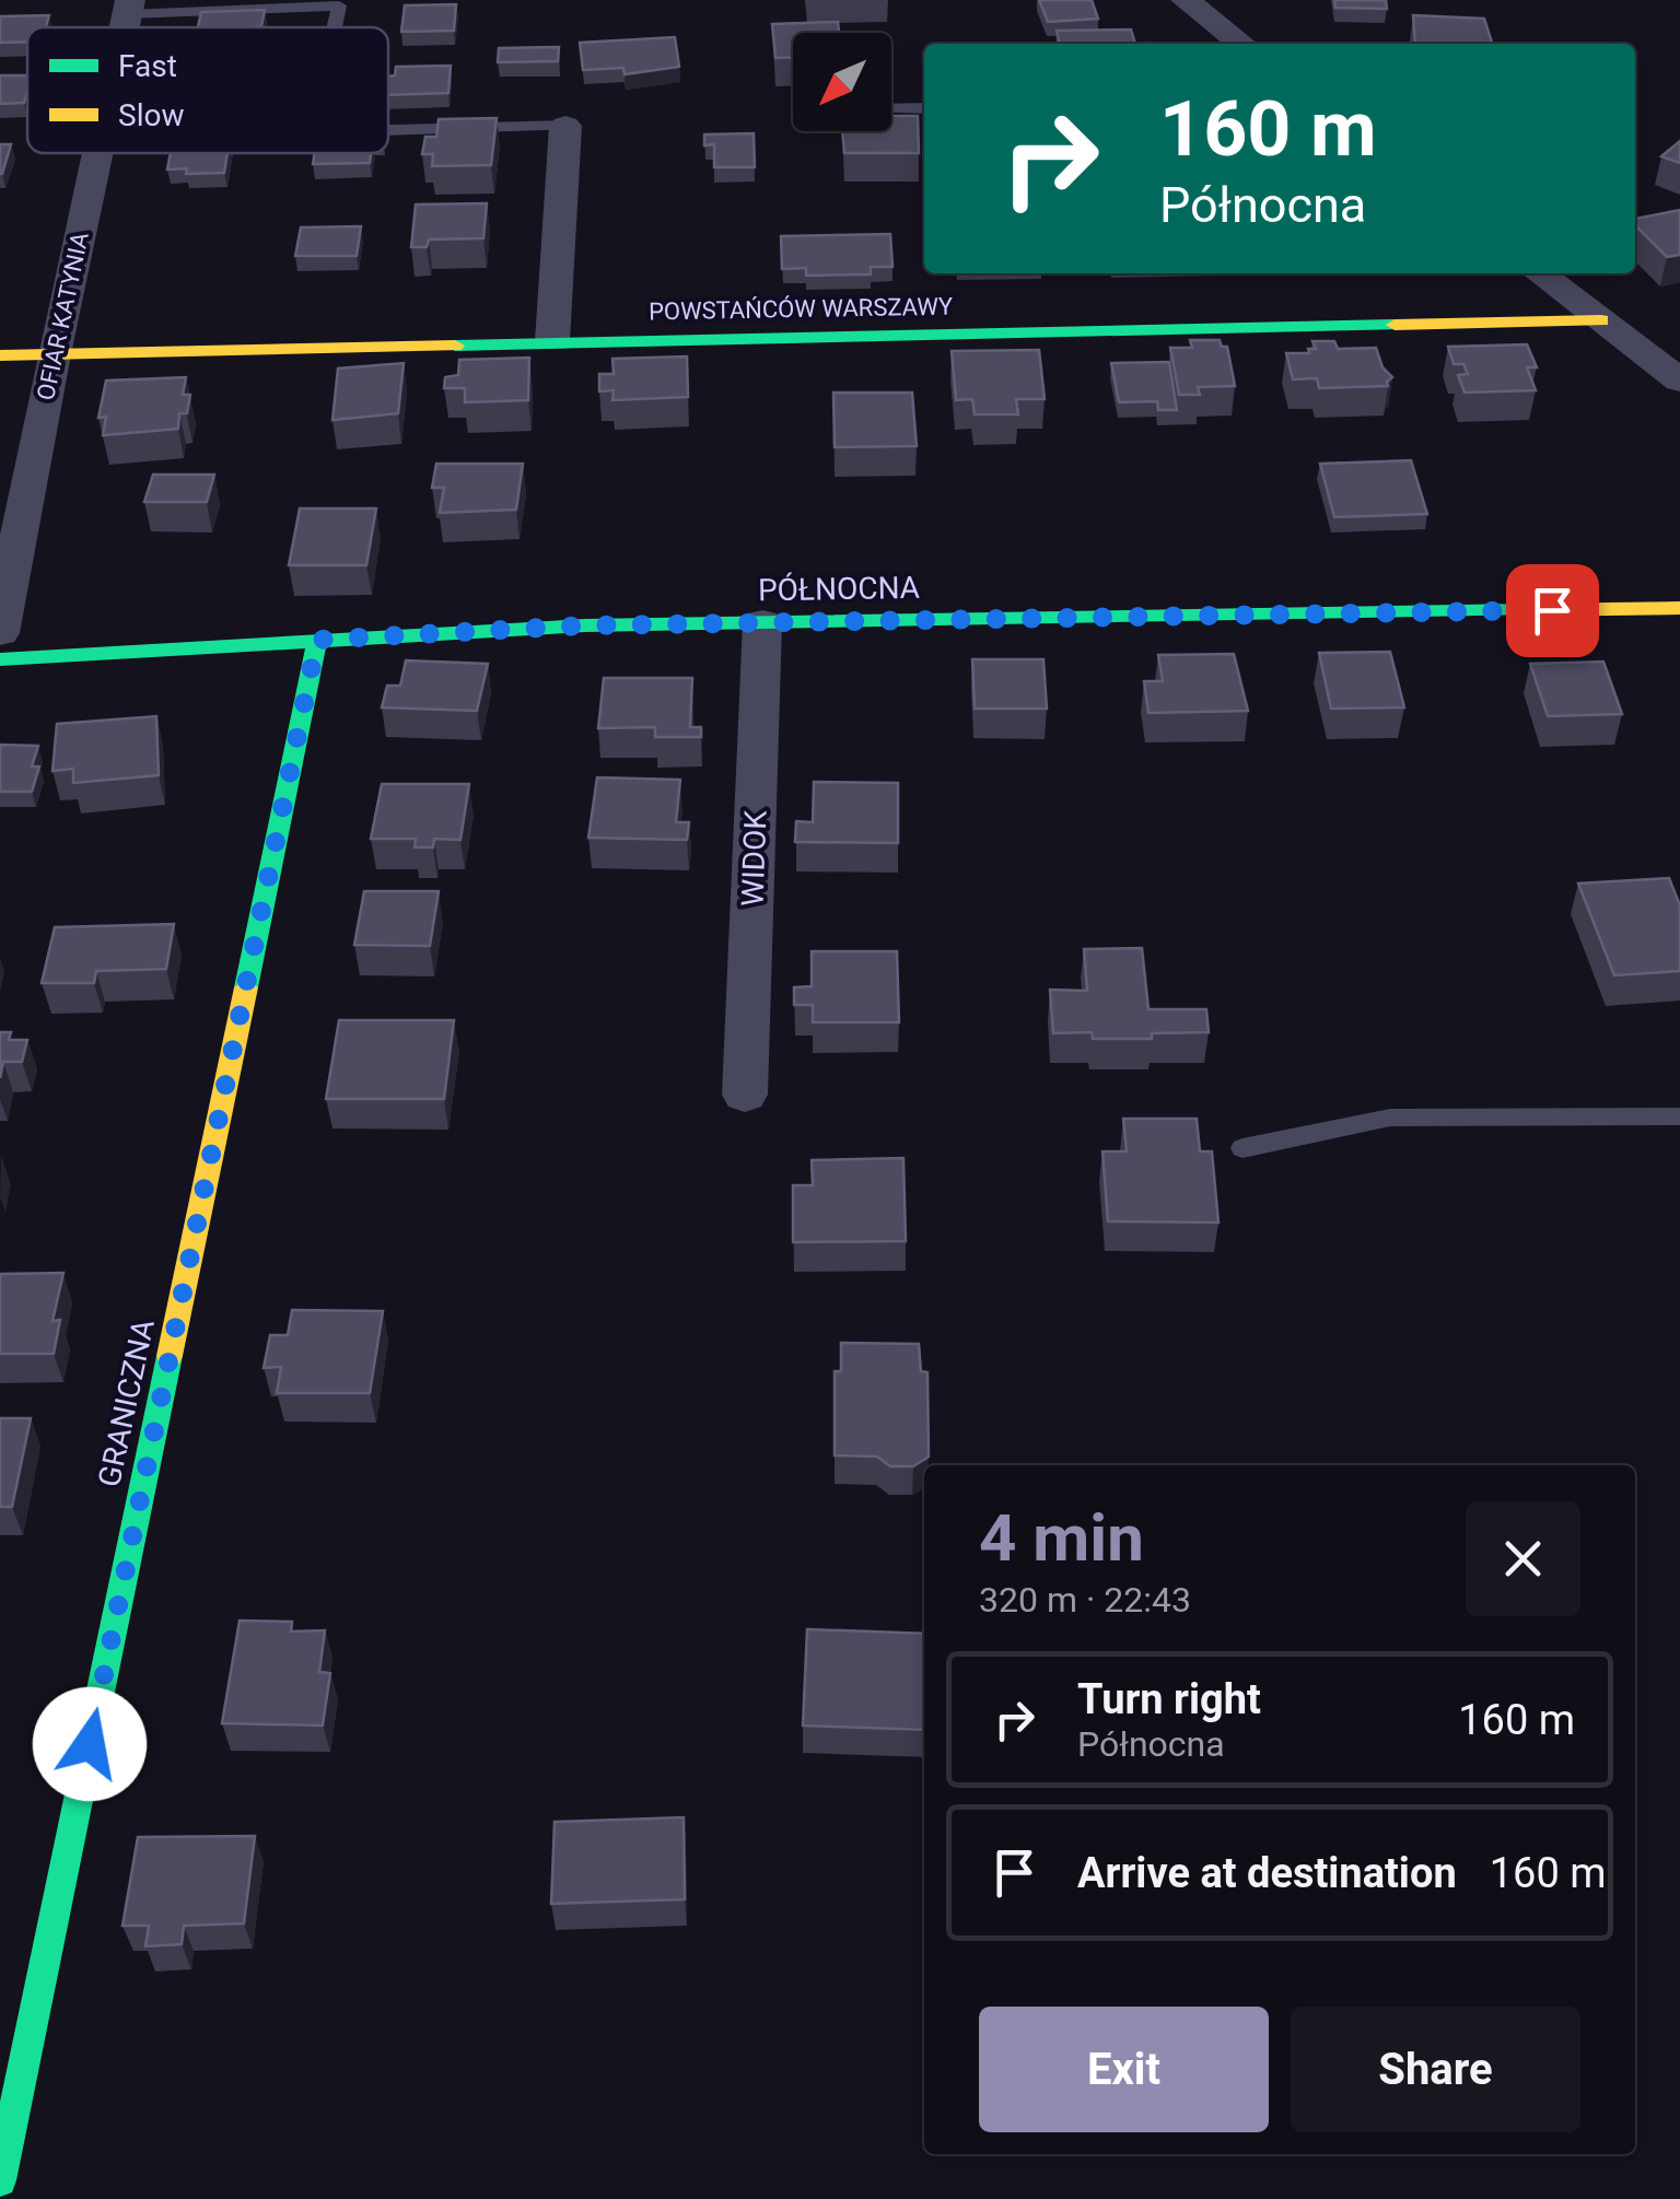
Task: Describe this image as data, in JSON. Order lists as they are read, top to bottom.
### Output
{
  "streets": {
    "street": [
      "POWSTAŃCÓW WARSZAWY",
      "OFIAR KATYNIA",
      "PÓŁNOCNA",
      "WIDOK",
      "GRANICZNA"
    ]
  },
  "crossings": [
    ["POWSTAŃCÓW WARSZAWY", "OFIAR KATYNIA"],
    ["PÓŁNOCNA", "WIDOK"],
    ["PÓŁNOCNA", "GRANICZNA"]
  ],
  "legend": ["Fast", "Slow"],
  "north": "bottom left",
  "page": {
    "turn": ["160 m", "Północna"],
    "heading": ["4 min", "320 m · 22:43"],
    "list": [
      {
        "name": "Turn right",
        "note": "Północna",
        "value": "160 m"
      },
      {
        "name": "Arrive at destination",
        "value": "160 m"
      }
    ],
    "buttons": ["Exit", "Share"]
  }
}
